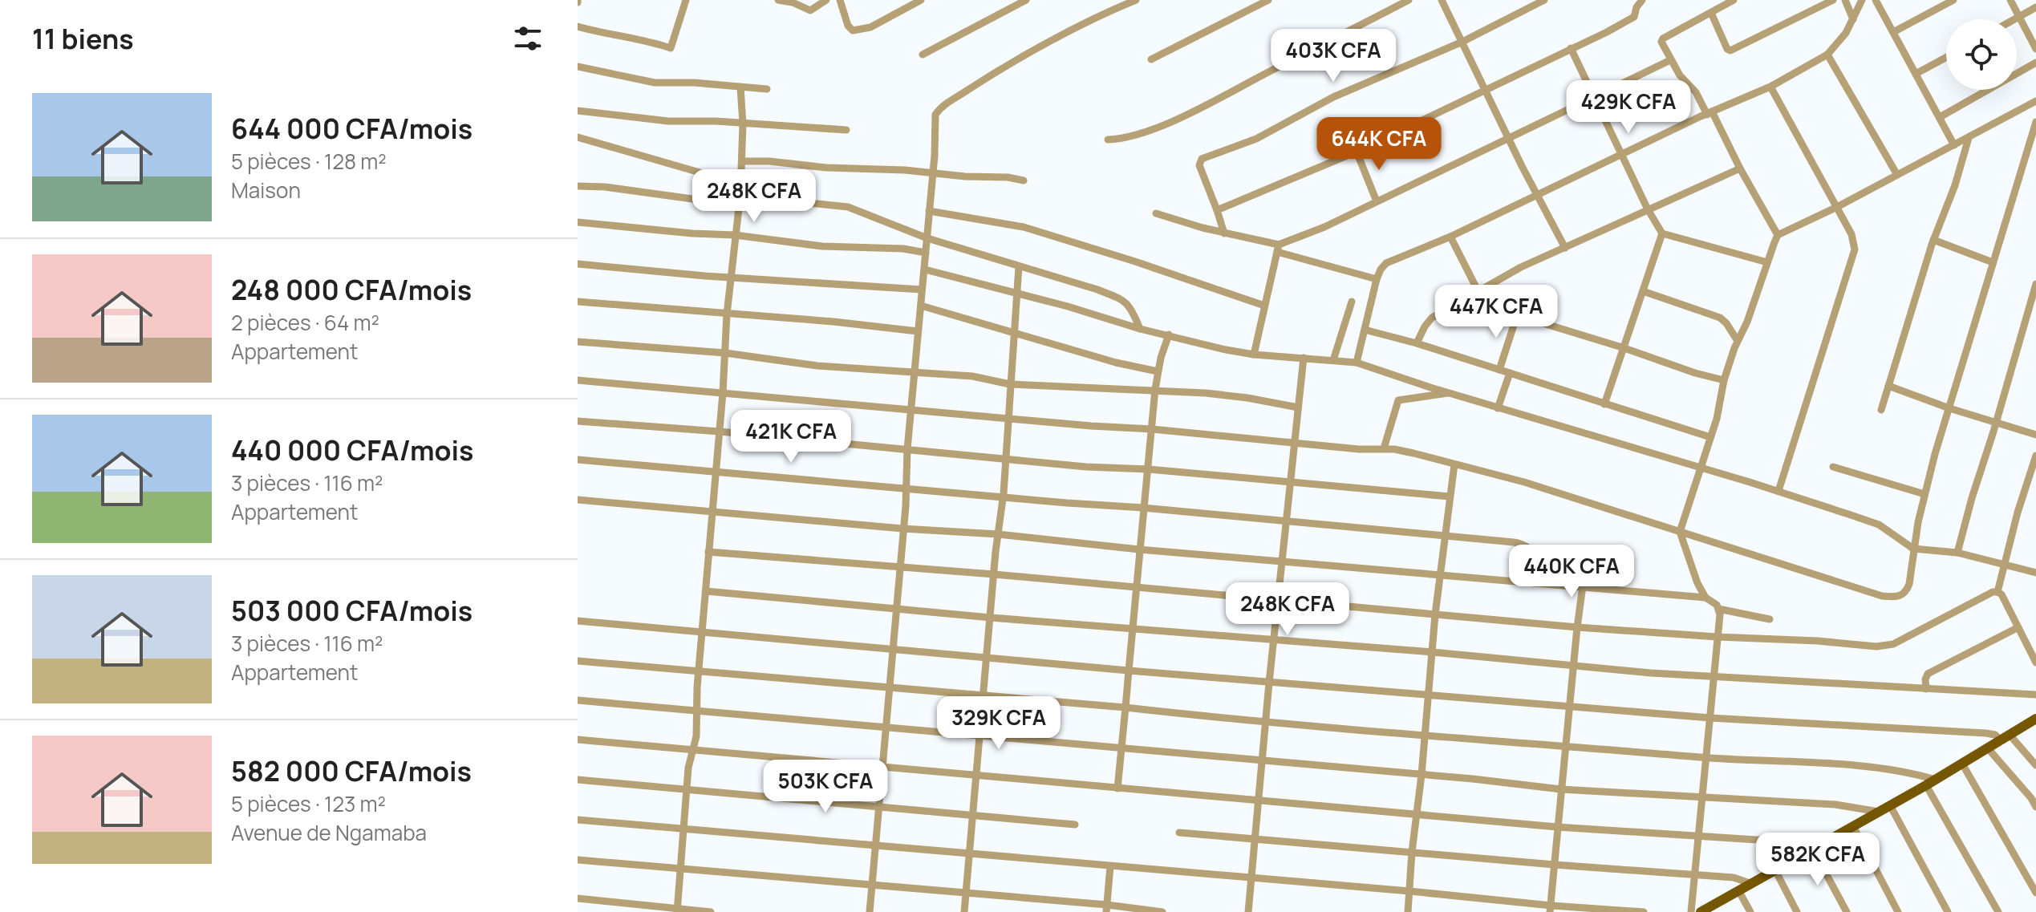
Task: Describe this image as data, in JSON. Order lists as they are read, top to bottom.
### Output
{
  "page": {
    "heading": "11 biens",
    "price": [
      "403K CFA",
      "429K CFA",
      "644K CFA",
      "248K CFA",
      "447K CFA",
      "421K CFA",
      "440K CFA",
      "248K CFA",
      "329K CFA",
      "503K CFA",
      "582K CFA"
    ],
    "list": [
      {
        "name": "644 000 CFA/mois",
        "note": "5 pièces · 128 m² · Maison"
      },
      {
        "name": "248 000 CFA/mois",
        "note": "2 pièces · 64 m² · Appartement"
      },
      {
        "name": "440 000 CFA/mois",
        "note": "3 pièces · 116 m² · Appartement"
      },
      {
        "name": "503 000 CFA/mois",
        "note": "3 pièces · 116 m² · Appartement"
      },
      {
        "name": "582 000 CFA/mois",
        "note": "5 pièces · 123 m² · Avenue de Ngamaba"
      }
    ]
  }
}
